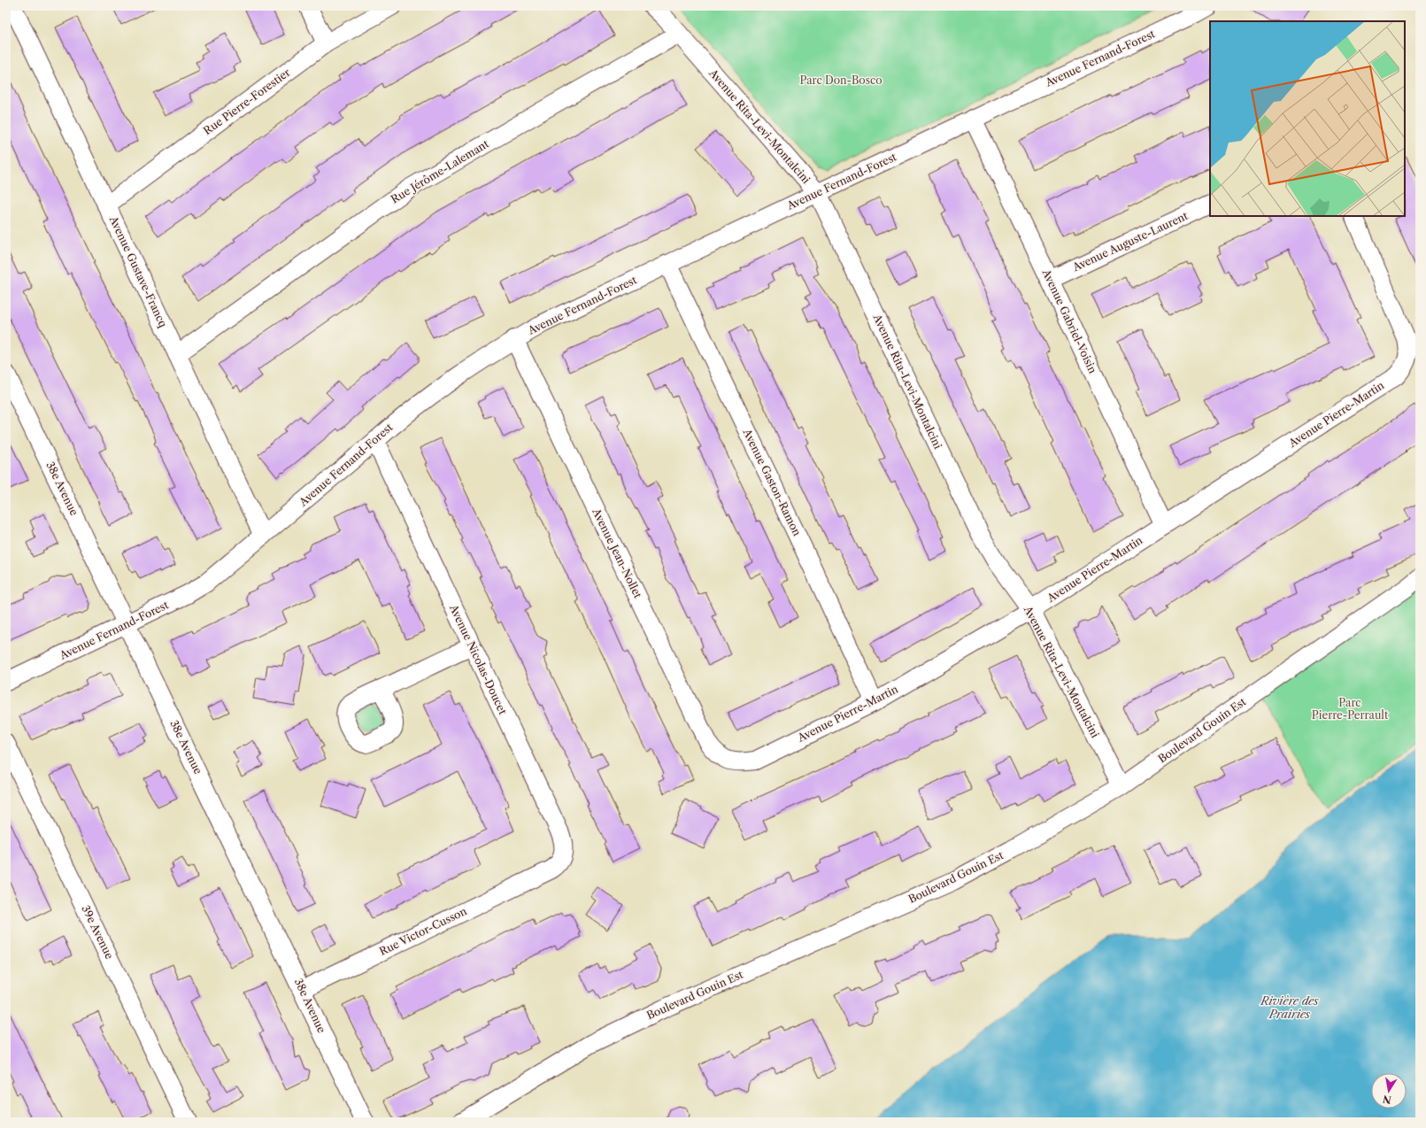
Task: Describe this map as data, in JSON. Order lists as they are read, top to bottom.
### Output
{
  "streets": {
    "street": [
      "Avenue Fernand-Forest",
      "Rue Pierre-Forestier",
      "Avenue Rita-Levi-Montalcini",
      "Rue Jérôme-Lalemant",
      "Avenue Auguste-Laurent",
      "Avenue Gustave-Francq",
      "Avenue Gabriel-Voisin",
      "Avenue Pierre-Martin",
      "Avenue Gaston-Ramon",
      "38e Avenue",
      "Avenue Jean-Nollet",
      "Avenue Nicolas-Doucet",
      "Boulevard Gouin Est",
      "Rue Victor-Cusson",
      "39e Avenue"
    ]
  },
  "crossings": [
    ["Avenue Fernand-Forest", "Avenue Rita-Levi-Montalcini"],
    ["Avenue Fernand-Forest", "Avenue Gustave-Francq"],
    ["Avenue Fernand-Forest", "Avenue Gabriel-Voisin"],
    ["Avenue Fernand-Forest", "Avenue Gaston-Ramon"],
    ["Avenue Fernand-Forest", "38e Avenue"],
    ["Avenue Fernand-Forest", "Avenue Jean-Nollet"],
    ["Avenue Fernand-Forest", "Avenue Nicolas-Doucet"],
    ["Rue Pierre-Forestier", "Avenue Gustave-Francq"],
    ["Avenue Rita-Levi-Montalcini", "Rue Jérôme-Lalemant"],
    ["Avenue Rita-Levi-Montalcini", "Avenue Pierre-Martin"],
    ["Avenue Rita-Levi-Montalcini", "Boulevard Gouin Est"],
    ["Rue Jérôme-Lalemant", "Avenue Gustave-Francq"],
    ["Avenue Auguste-Laurent", "Avenue Gabriel-Voisin"],
    ["Avenue Gabriel-Voisin", "Avenue Pierre-Martin"],
    ["Avenue Pierre-Martin", "Avenue Gaston-Ramon"],
    ["Avenue Pierre-Martin", "Avenue Jean-Nollet"],
    ["38e Avenue", "Rue Victor-Cusson"],
    ["Avenue Nicolas-Doucet", "Rue Victor-Cusson"]
  ],
  "water": ["Rivière des Prairies"],
  "parks": ["Parc Don-Bosco", "Parc Pierre-Perrault"],
  "north": "bottom"
}
